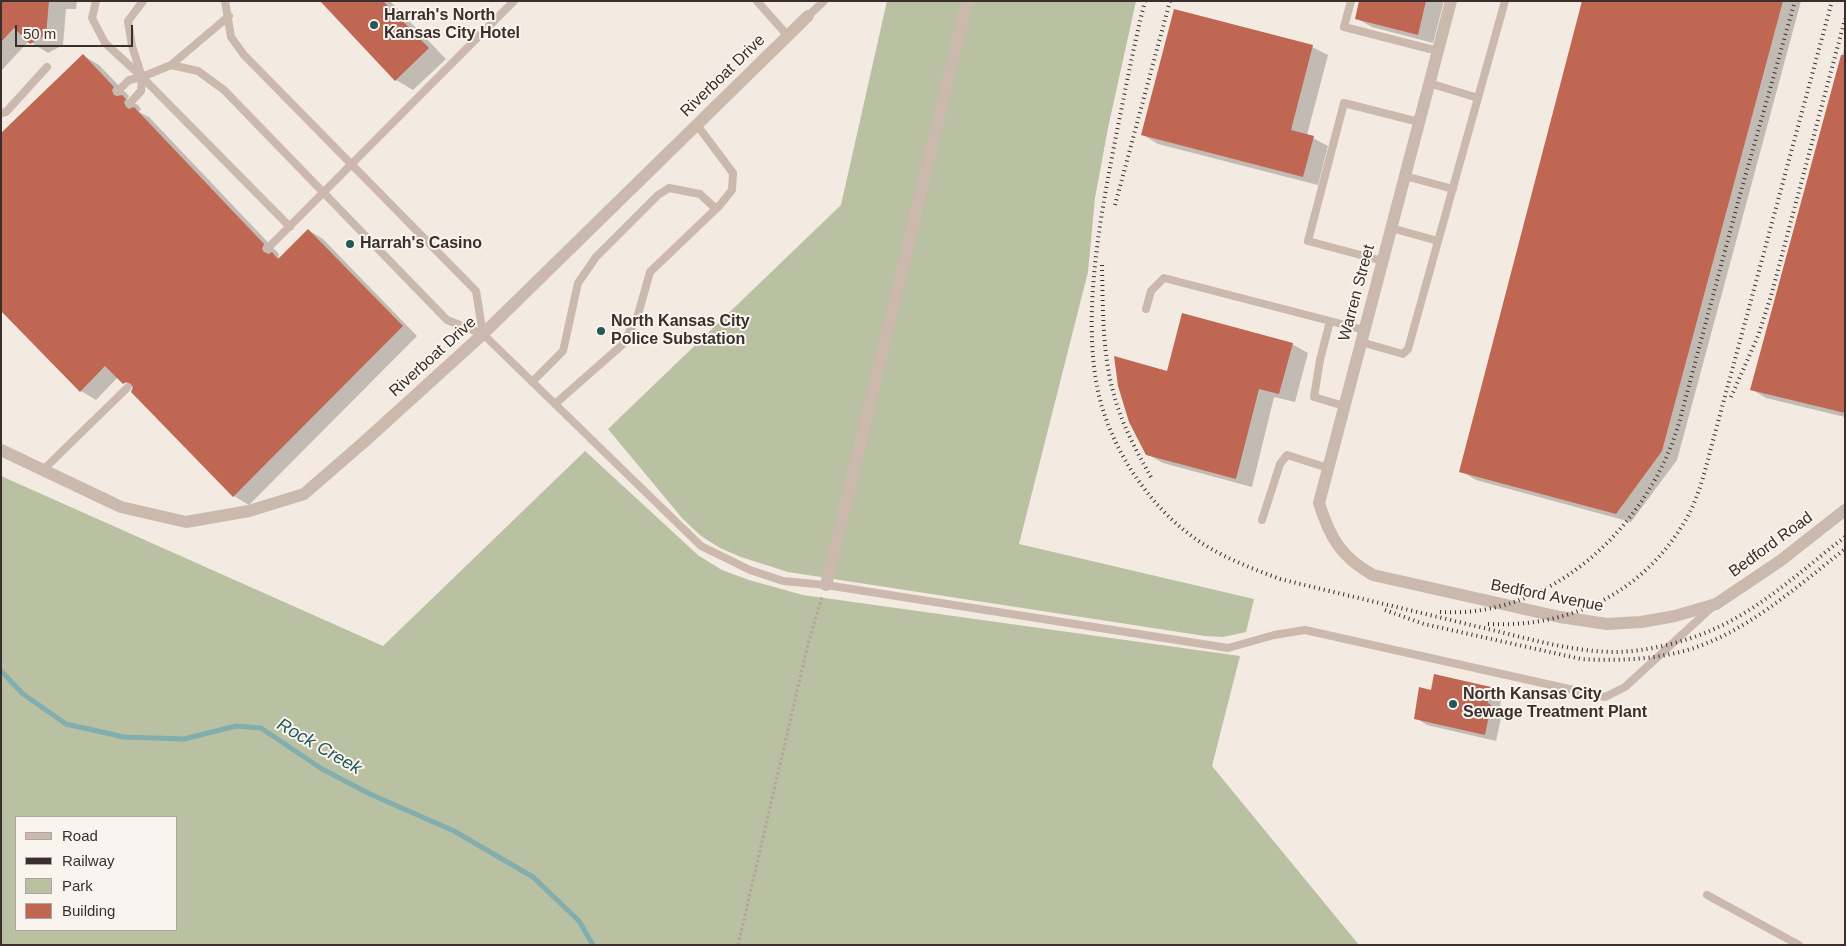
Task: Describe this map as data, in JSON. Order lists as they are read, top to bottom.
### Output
{
  "streets": {
    "street": [
      "Riverboat Drive",
      "Warren Street",
      "Bedford Road",
      "Bedford Avenue"
    ]
  },
  "crossings": [
    ["Warren Street", "Bedford Avenue"],
    ["Bedford Road", "Bedford Avenue"]
  ],
  "water": ["Rock Creek"],
  "places": [
    "Harrah's North Kansas City Hotel",
    "Harrah's Casino",
    "North Kansas City Police Substation",
    "North Kansas City Sewage Treatment Plant"
  ],
  "legend": [
    "Road",
    "Railway",
    "Park",
    "Building"
  ],
  "scale_bar": "50 m"
}
